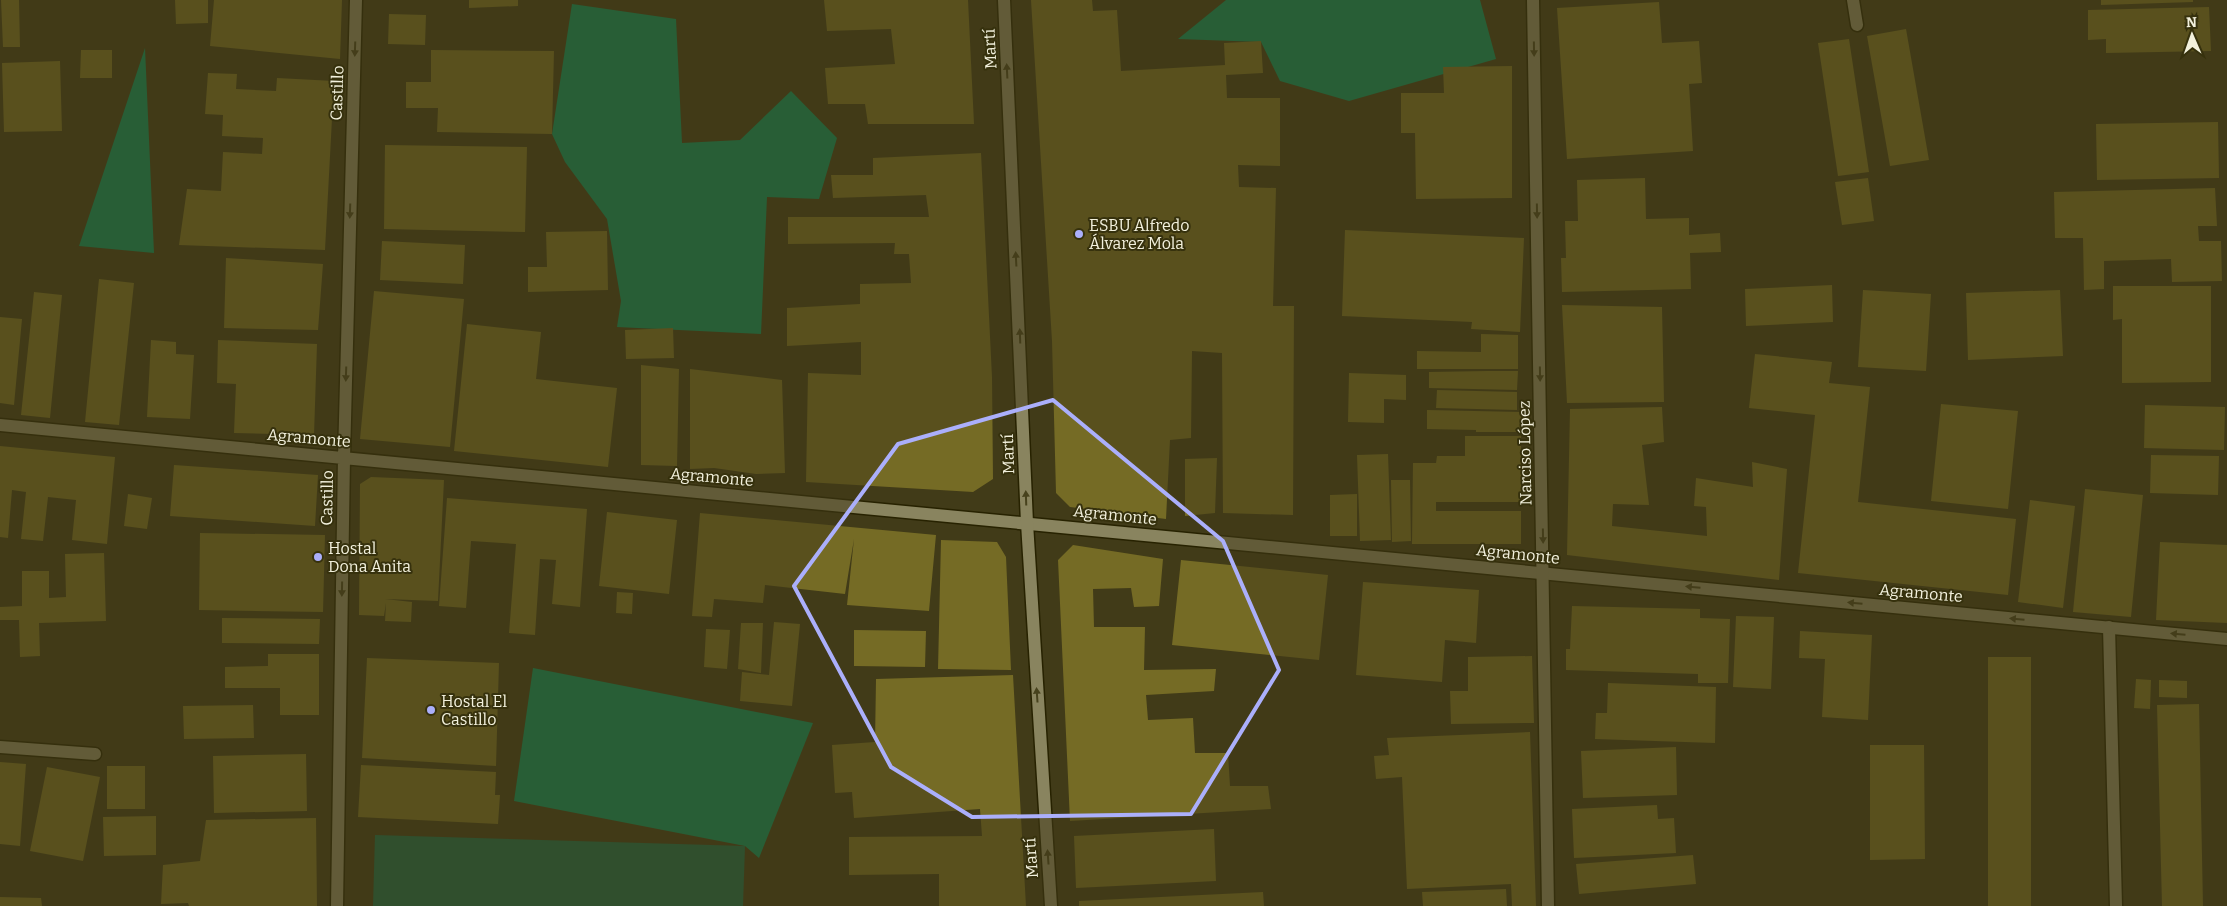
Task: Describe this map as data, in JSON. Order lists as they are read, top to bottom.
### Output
{
  "streets": {
    "street": [
      "Martí",
      "Castillo",
      "Agramonte",
      "Narciso López"
    ]
  },
  "crossings": [
    ["Martí", "Agramonte"],
    ["Castillo", "Agramonte"],
    ["Agramonte", "Narciso López"]
  ],
  "one_way": ["Martí", "Castillo", "Narciso López"],
  "places": ["ESBU Alfredo Álvarez Mola", "Hostal Dona Anita", "Hostal El Castillo"],
  "north": "top"
}
